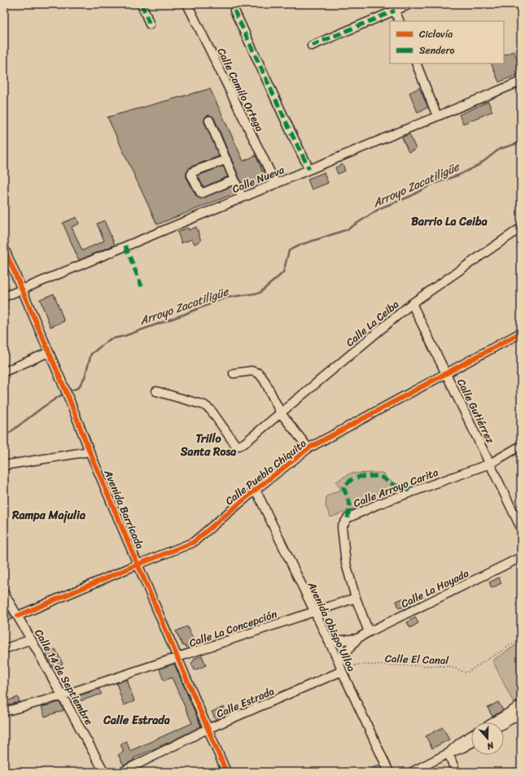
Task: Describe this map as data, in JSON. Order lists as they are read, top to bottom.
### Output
{
  "streets": {
    "street": [
      "Calle Camilo Ortega",
      "Calle Nueva",
      "Calle La Ceiba",
      "Calle Gutiérrez",
      "Calle Pueblo Chiquito",
      "Calle Arroyo Carita",
      "Avenida Barricada",
      "Calle La Hoyada",
      "Avenida Obispo Ulloa",
      "Calle La Concepción",
      "Calle 14 de Septiembre",
      "Calle Estrada"
    ],
    "path": ["Calle El Canal"]
  },
  "crossings": [
    ["Calle Camilo Ortega", "Calle Nueva"],
    ["Calle Nueva", "Avenida Barricada"],
    ["Calle La Ceiba", "Calle Gutiérrez"],
    ["Calle Gutiérrez", "Calle Pueblo Chiquito"],
    ["Calle Gutiérrez", "Calle Arroyo Carita"],
    ["Calle Pueblo Chiquito", "Avenida Barricada"],
    ["Calle Pueblo Chiquito", "Avenida Obispo Ulloa"],
    ["Calle Pueblo Chiquito", "Calle 14 de Septiembre"],
    ["Calle Arroyo Carita", "Calle La Hoyada"],
    ["Calle Arroyo Carita", "Calle La Concepción"],
    ["Avenida Barricada", "Calle La Concepción"],
    ["Avenida Barricada", "Calle Estrada"],
    ["Calle La Hoyada", "Avenida Obispo Ulloa"],
    ["Avenida Obispo Ulloa", "Calle La Concepción"],
    ["Avenida Obispo Ulloa", "Calle El Canal"],
    ["Avenida Obispo Ulloa", "Calle Estrada"],
    ["Calle La Concepción", "Calle 14 de Septiembre"],
    ["Calle El Canal", "Calle Estrada"]
  ],
  "districts": [
    "Barrio La Ceiba",
    "Trillo Santa Rosa",
    "Rampa Majulia",
    "Calle Estrada"
  ],
  "water": ["Arroyo Zacatiligüe"],
  "legend": ["Ciclovía", "Sendero"],
  "north": "bottom"
}
